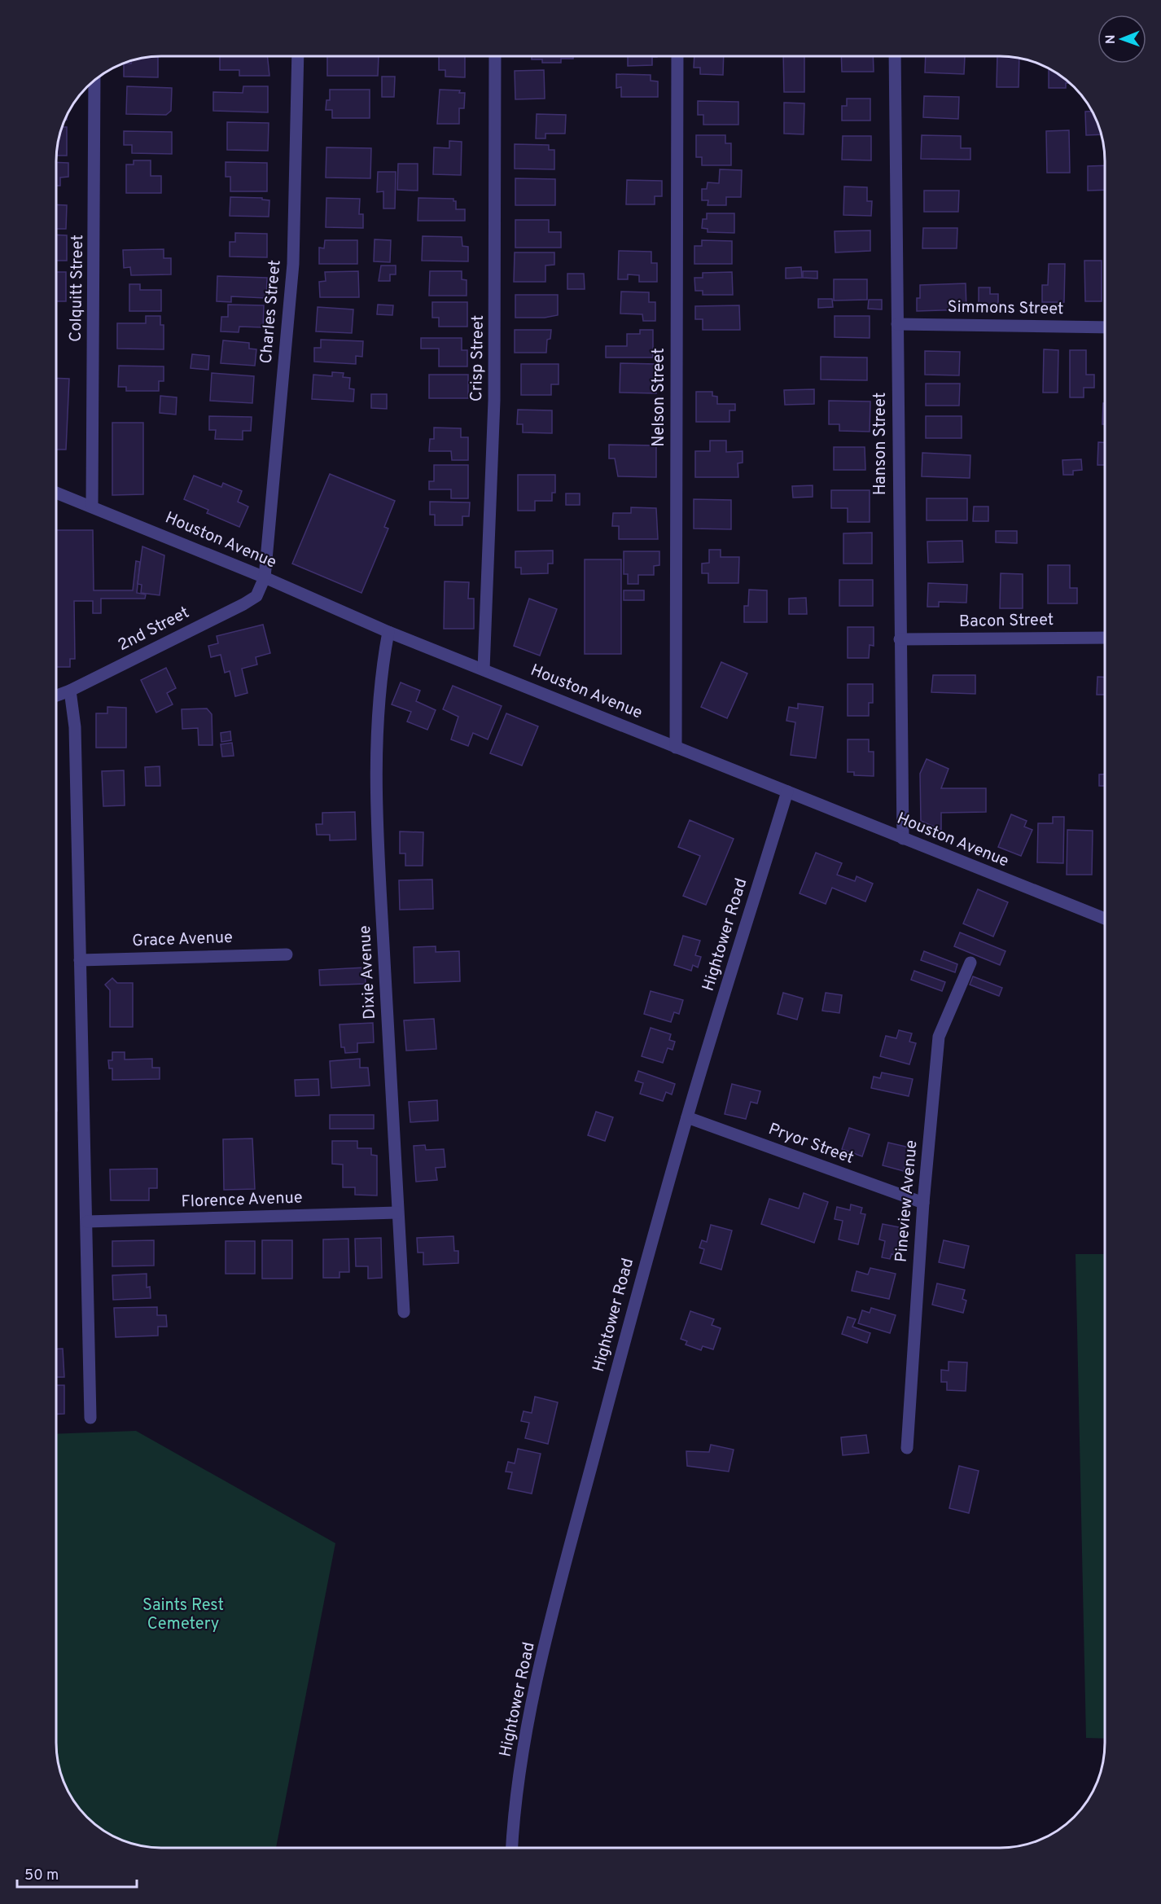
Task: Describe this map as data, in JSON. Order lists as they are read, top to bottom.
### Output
{
  "streets": {
    "street": [
      "Colquitt Street",
      "Simmons Street",
      "Charles Street",
      "Crisp Street",
      "Nelson Street",
      "Hanson Street",
      "Houston Avenue",
      "Bacon Street",
      "2nd Street",
      "Hightower Road",
      "Grace Avenue",
      "Dixie Avenue",
      "Pryor Street",
      "Florence Avenue",
      "Pineview Avenue"
    ]
  },
  "crossings": [
    ["Colquitt Street", "Houston Avenue"],
    ["Simmons Street", "Hanson Street"],
    ["Charles Street", "Houston Avenue"],
    ["Charles Street", "2nd Street"],
    ["Crisp Street", "Houston Avenue"],
    ["Nelson Street", "Houston Avenue"],
    ["Hanson Street", "Houston Avenue"],
    ["Hanson Street", "Bacon Street"],
    ["Houston Avenue", "2nd Street"],
    ["Houston Avenue", "Hightower Road"],
    ["Houston Avenue", "Dixie Avenue"],
    ["Hightower Road", "Pryor Street"],
    ["Dixie Avenue", "Florence Avenue"],
    ["Pryor Street", "Pineview Avenue"]
  ],
  "parks": ["Saints Rest Cemetery"],
  "scale_bar": "50 m",
  "north": "left"
}
